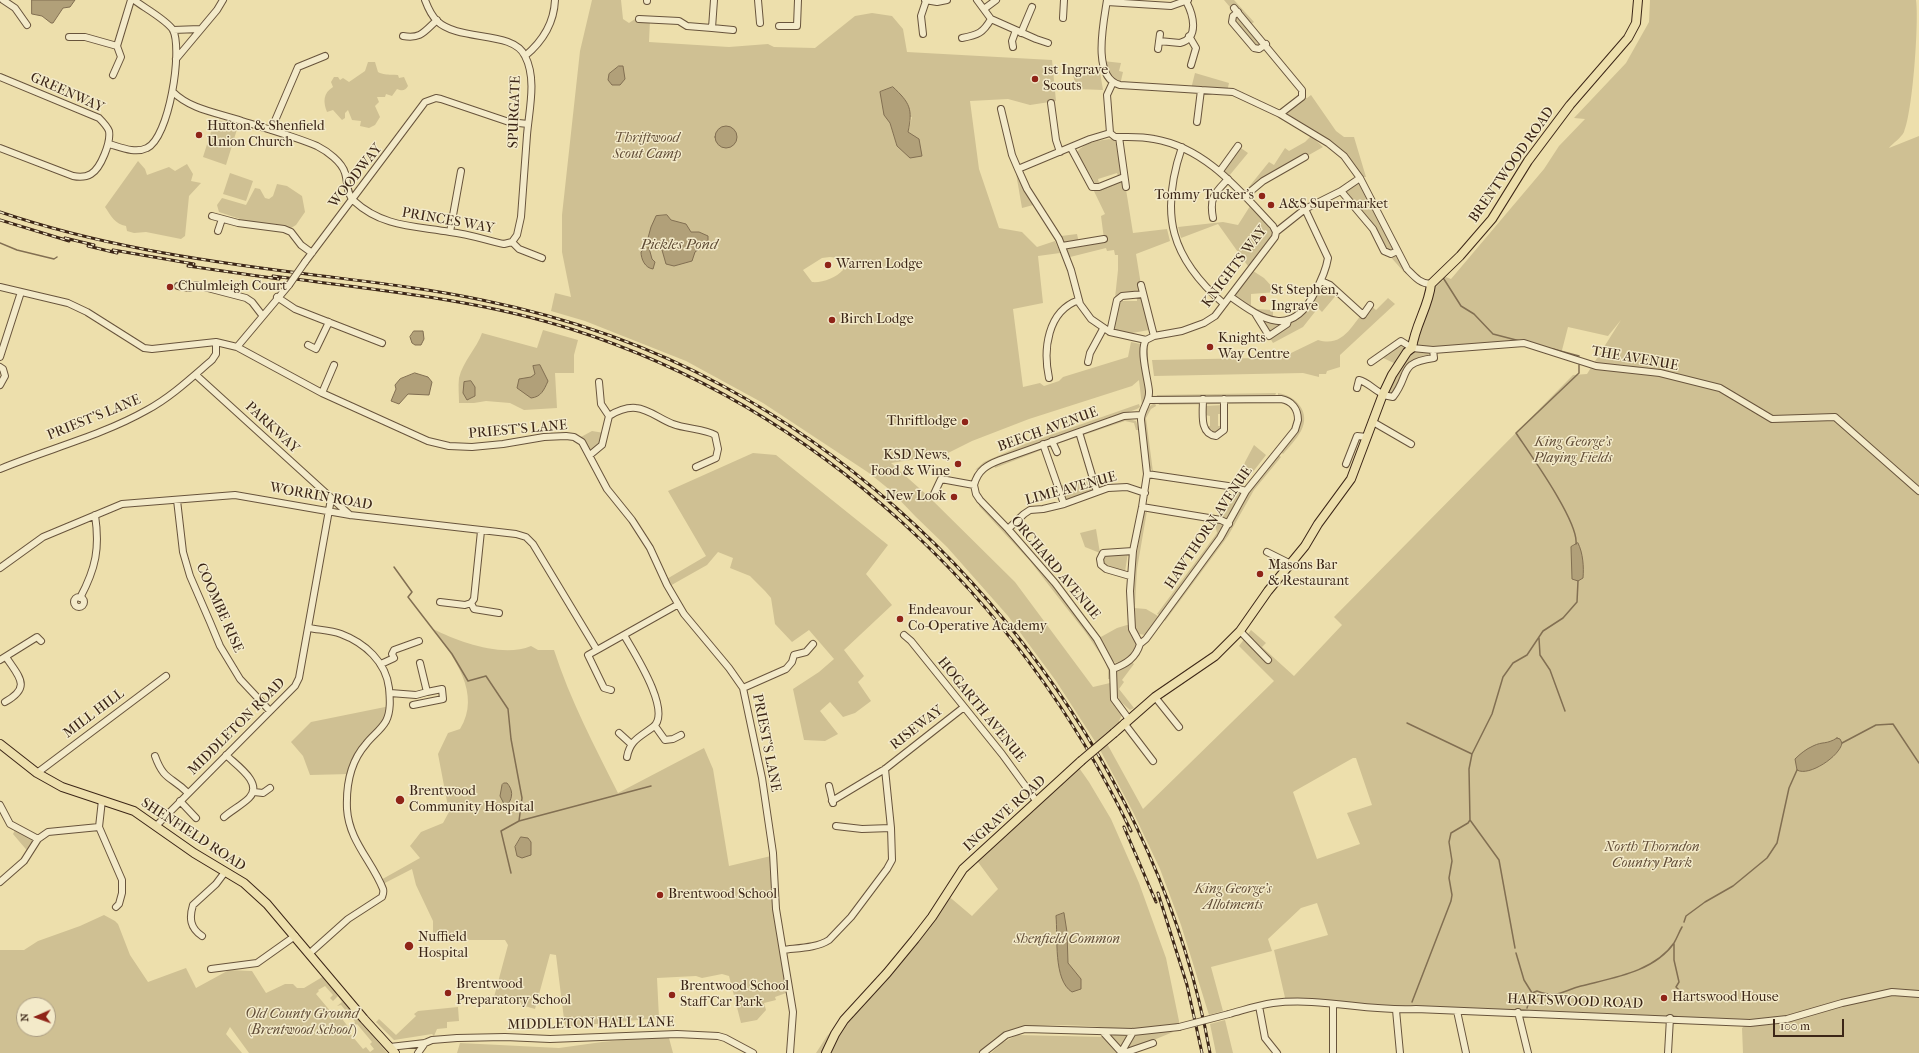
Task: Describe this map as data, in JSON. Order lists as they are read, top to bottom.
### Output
{
  "streets": {
    "main road": ["BRENTWOOD ROAD", "INGRAVE ROAD", "SHENFIELD ROAD"],
    "street": [
      "GREENWAY",
      "SPURGATE",
      "WOODWAY",
      "PRINCES WAY",
      "KNIGHTS WAY",
      "THE AVENUE",
      "PRIEST'S LANE",
      "PARKWAY",
      "BEECH AVENUE",
      "LIME AVENUE",
      "WORRIN ROAD",
      "HAWTHORN AVENUE",
      "ORCHARD AVENUE",
      "COOMBE RISE",
      "HOGARTH AVENUE",
      "MILL HILL",
      "MIDDLETON ROAD",
      "RISEWAY",
      "HARTSWOOD ROAD",
      "MIDDLETON HALL LANE"
    ]
  },
  "crossings": [
    ["SPURGATE", "WOODWAY"],
    ["SPURGATE", "PRINCES WAY"],
    ["WOODWAY", "PRINCES WAY"],
    ["WOODWAY", "PRIEST'S LANE"],
    ["THE AVENUE", "INGRAVE ROAD"],
    ["PRIEST'S LANE", "PARKWAY"],
    ["PARKWAY", "WORRIN ROAD"],
    ["BEECH AVENUE", "ORCHARD AVENUE"],
    ["LIME AVENUE", "ORCHARD AVENUE"],
    ["WORRIN ROAD", "COOMBE RISE"],
    ["WORRIN ROAD", "MIDDLETON ROAD"],
    ["HAWTHORN AVENUE", "ORCHARD AVENUE"],
    ["ORCHARD AVENUE", "INGRAVE ROAD"],
    ["COOMBE RISE", "MIDDLETON ROAD"],
    ["HOGARTH AVENUE", "RISEWAY"],
    ["HOGARTH AVENUE", "INGRAVE ROAD"],
    ["MILL HILL", "SHENFIELD ROAD"],
    ["MIDDLETON ROAD", "SHENFIELD ROAD"],
    ["SHENFIELD ROAD", "MIDDLETON HALL LANE"]
  ],
  "water": ["Pickles Pond"],
  "parks": [
    "Thriftwood Scout Camp",
    "King George's Playing Fields",
    "North Thorndon Country Park",
    "King George's Allotments",
    "Shenfield Common",
    "Old County Ground (Brentwood School)"
  ],
  "places": [
    "1st Ingrave Scouts",
    "Hutton & Shenfield Union Church",
    "Tommy Tucker's",
    "A&S Supermarket",
    "Warren Lodge",
    "Chulmleigh Court",
    "St Stephen, Ingrave",
    "Birch Lodge",
    "Knights Way Centre",
    "Thriftlodge",
    "KSD News, Food & Wine",
    "New Look",
    "Masons Bar & Restaurant",
    "Endeavour Co-Operative Academy",
    "Brentwood Community Hospital",
    "Brentwood School",
    "Nuffield Hospital",
    "Brentwood Preparatory School",
    "Brentwood School Staff Car Park",
    "Hartswood House"
  ],
  "scale_bar": "100 m",
  "north": "left"
}
